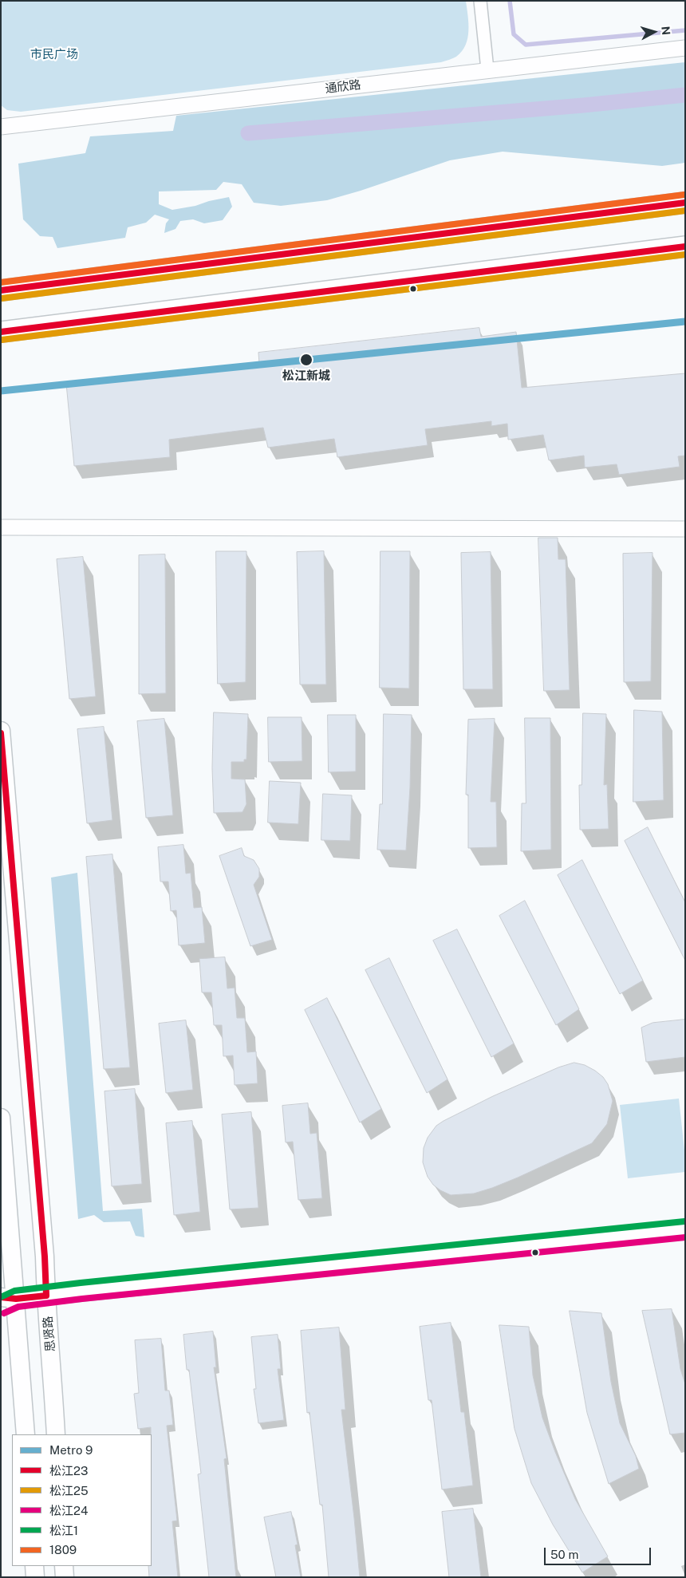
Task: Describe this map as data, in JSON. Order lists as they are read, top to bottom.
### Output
{
  "streets": {
    "main road": ["思贤路"],
    "street": ["通欣路"]
  },
  "parks": ["市民广场"],
  "places": ["松江新城"],
  "lines": [
    "transit line 1809",
    "transit line 松江23",
    "transit line 松江25",
    "metro line 9",
    "transit line 松江1",
    "transit line 松江24"
  ],
  "legend": [
    "Metro 9",
    "松江23",
    "松江25",
    "松江24",
    "松江1",
    "1809"
  ],
  "scale_bar": "50 m",
  "north": "right"
}
